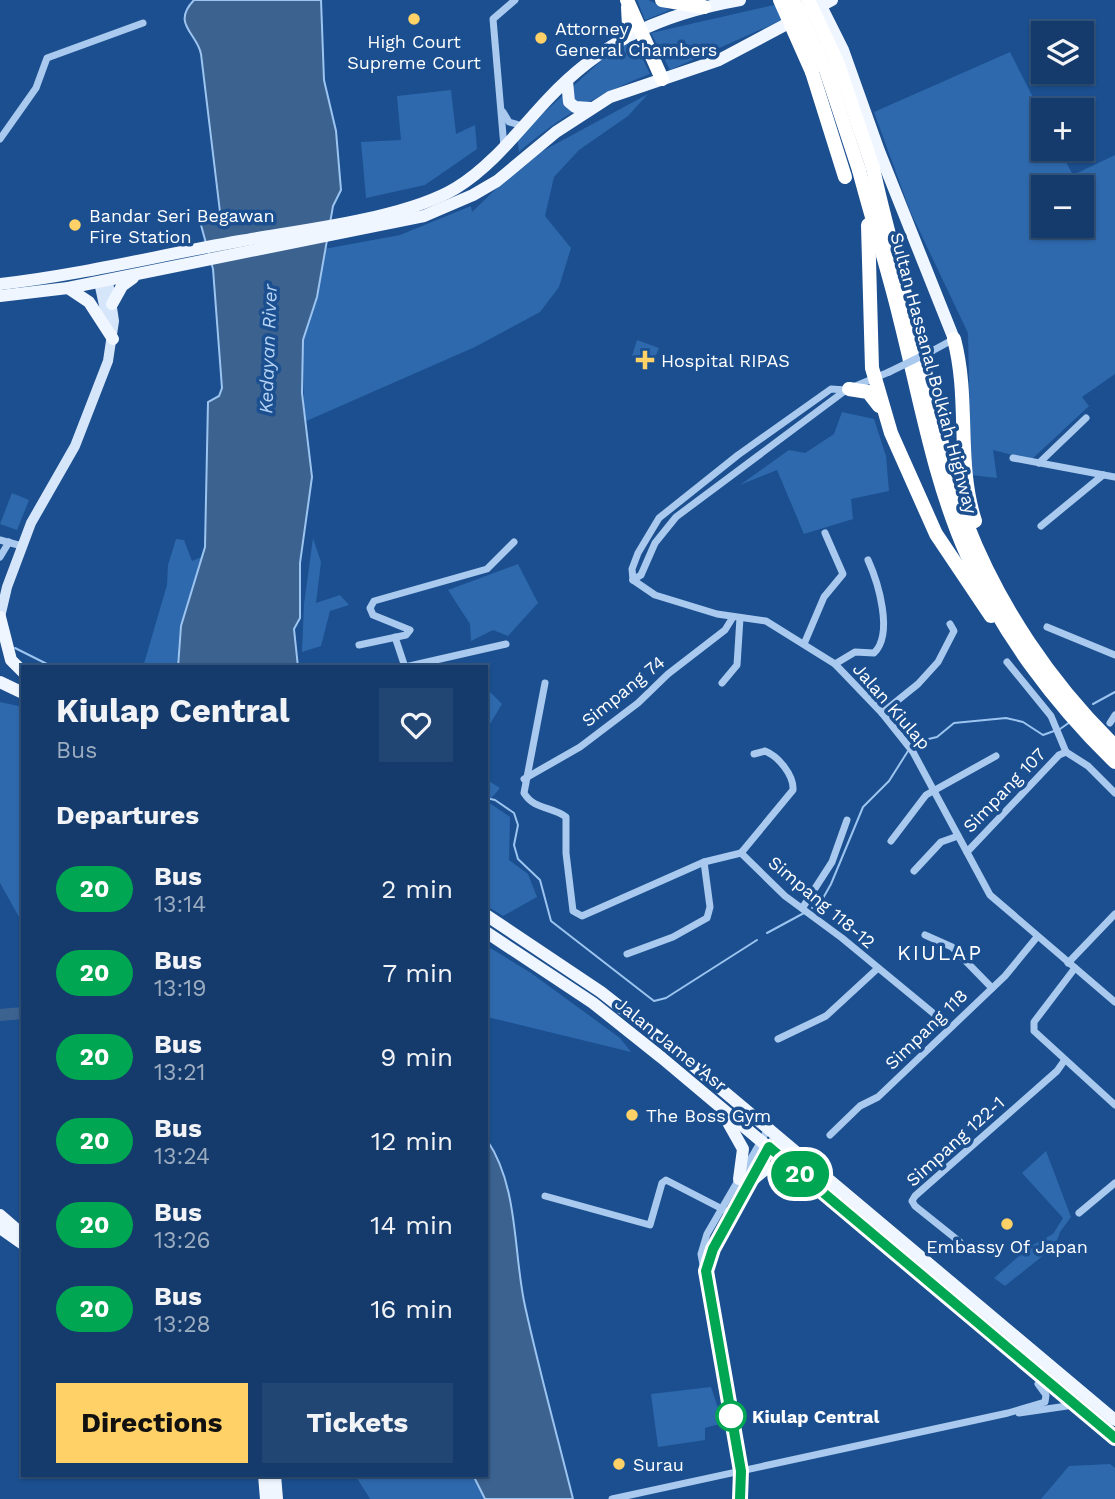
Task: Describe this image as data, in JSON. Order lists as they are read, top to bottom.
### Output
{
  "streets": {
    "highway": ["Sultan Hassanal Bolkiah Highway"],
    "main road": ["Jalan Jame 'Asr"],
    "street": [
      "Simpang 74",
      "Jalan Kiulap",
      "Simpang 107",
      "Simpang 118-12",
      "Simpang 118",
      "Simpang 122-1"
    ]
  },
  "crossings": [
    ["Simpang 74", "Jalan Kiulap"],
    ["Jalan Kiulap", "Simpang 107"],
    ["Jalan Kiulap", "Simpang 118"],
    ["Simpang 118-12", "Simpang 118"]
  ],
  "districts": ["KIULAP"],
  "water": ["Kedayan River"],
  "places": {
    "other": [
      "High Court Supreme Court",
      "Attorney General Chambers",
      "Bandar Seri Begawan Fire Station",
      "The Boss Gym",
      "Embassy Of Japan",
      "Kiulap Central",
      "Surau"
    ],
    "health": ["Hospital RIPAS"]
  },
  "lines": ["bus line 20"],
  "page": {
    "on_map": "20",
    "map_buttons": ["+", "−"],
    "heading": [
      ["Kiulap Central", "Bus"],
      "Departures"
    ],
    "list": [
      {
        "mark": "20",
        "name": "Bus",
        "note": "13:14",
        "value": "2 min"
      },
      {
        "mark": "20",
        "name": "Bus",
        "note": "13:19",
        "value": "7 min"
      },
      {
        "mark": "20",
        "name": "Bus",
        "note": "13:21",
        "value": "9 min"
      },
      {
        "mark": "20",
        "name": "Bus",
        "note": "13:24",
        "value": "12 min"
      },
      {
        "mark": "20",
        "name": "Bus",
        "note": "13:26",
        "value": "14 min"
      },
      {
        "mark": "20",
        "name": "Bus",
        "note": "13:28",
        "value": "16 min"
      }
    ],
    "buttons": ["Directions", "Tickets"]
  }
}
